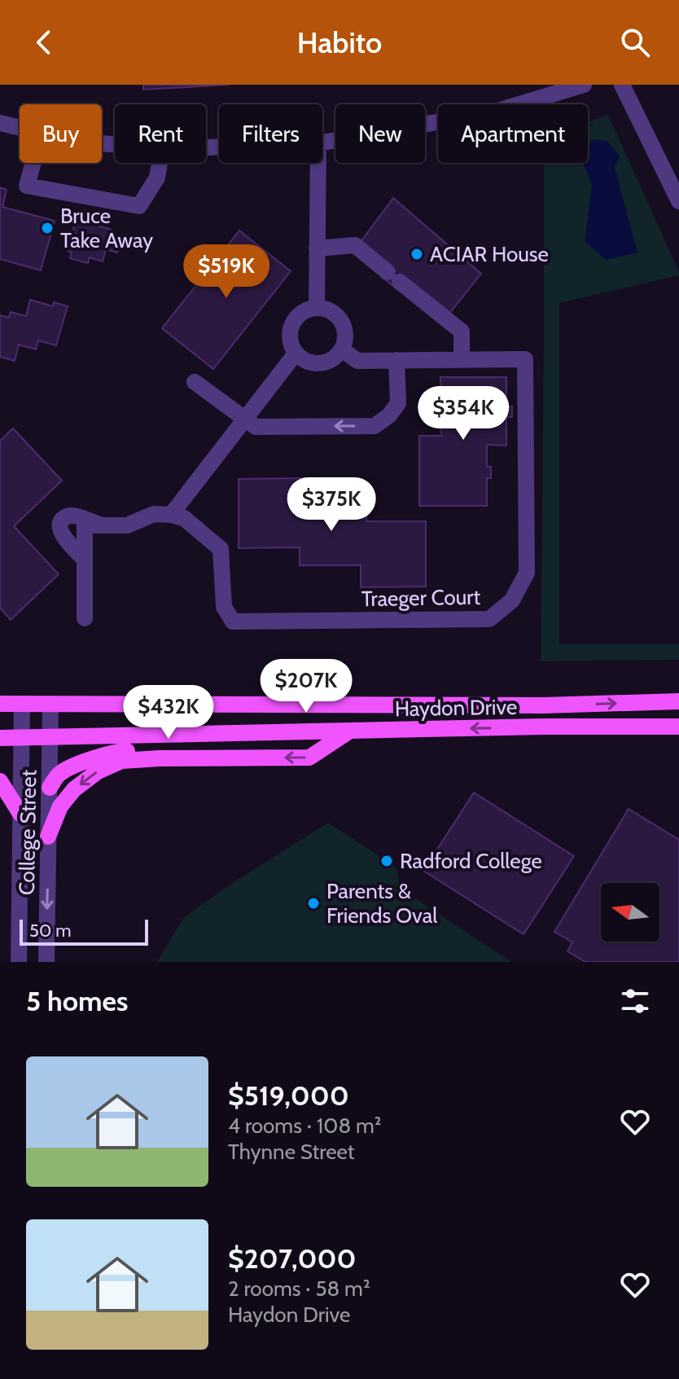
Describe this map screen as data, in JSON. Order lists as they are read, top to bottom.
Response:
{
  "streets": {
    "main road": ["Haydon Drive"],
    "street": ["Traeger Court", "College Street"]
  },
  "crossings": [
    ["Haydon Drive", "College Street"]
  ],
  "places": [
    "Bruce Take Away",
    "ACIAR House",
    "Radford College",
    "Parents & Friends Oval"
  ],
  "scale_bar": "50 m",
  "north": "left",
  "page": {
    "header": "Habito",
    "chip": [
      "Buy",
      "Rent",
      "Filters",
      "New",
      "Apartment"
    ],
    "price": [
      "$519K",
      "$354K",
      "$375K",
      "$207K",
      "$432K"
    ],
    "scale": "50 m",
    "heading": "5 homes",
    "list": [
      {
        "name": "$519,000",
        "note": "4 rooms · 108 m² · Thynne Street"
      },
      {
        "name": "$207,000",
        "note": "2 rooms · 58 m² · Haydon Drive"
      }
    ]
  }
}
